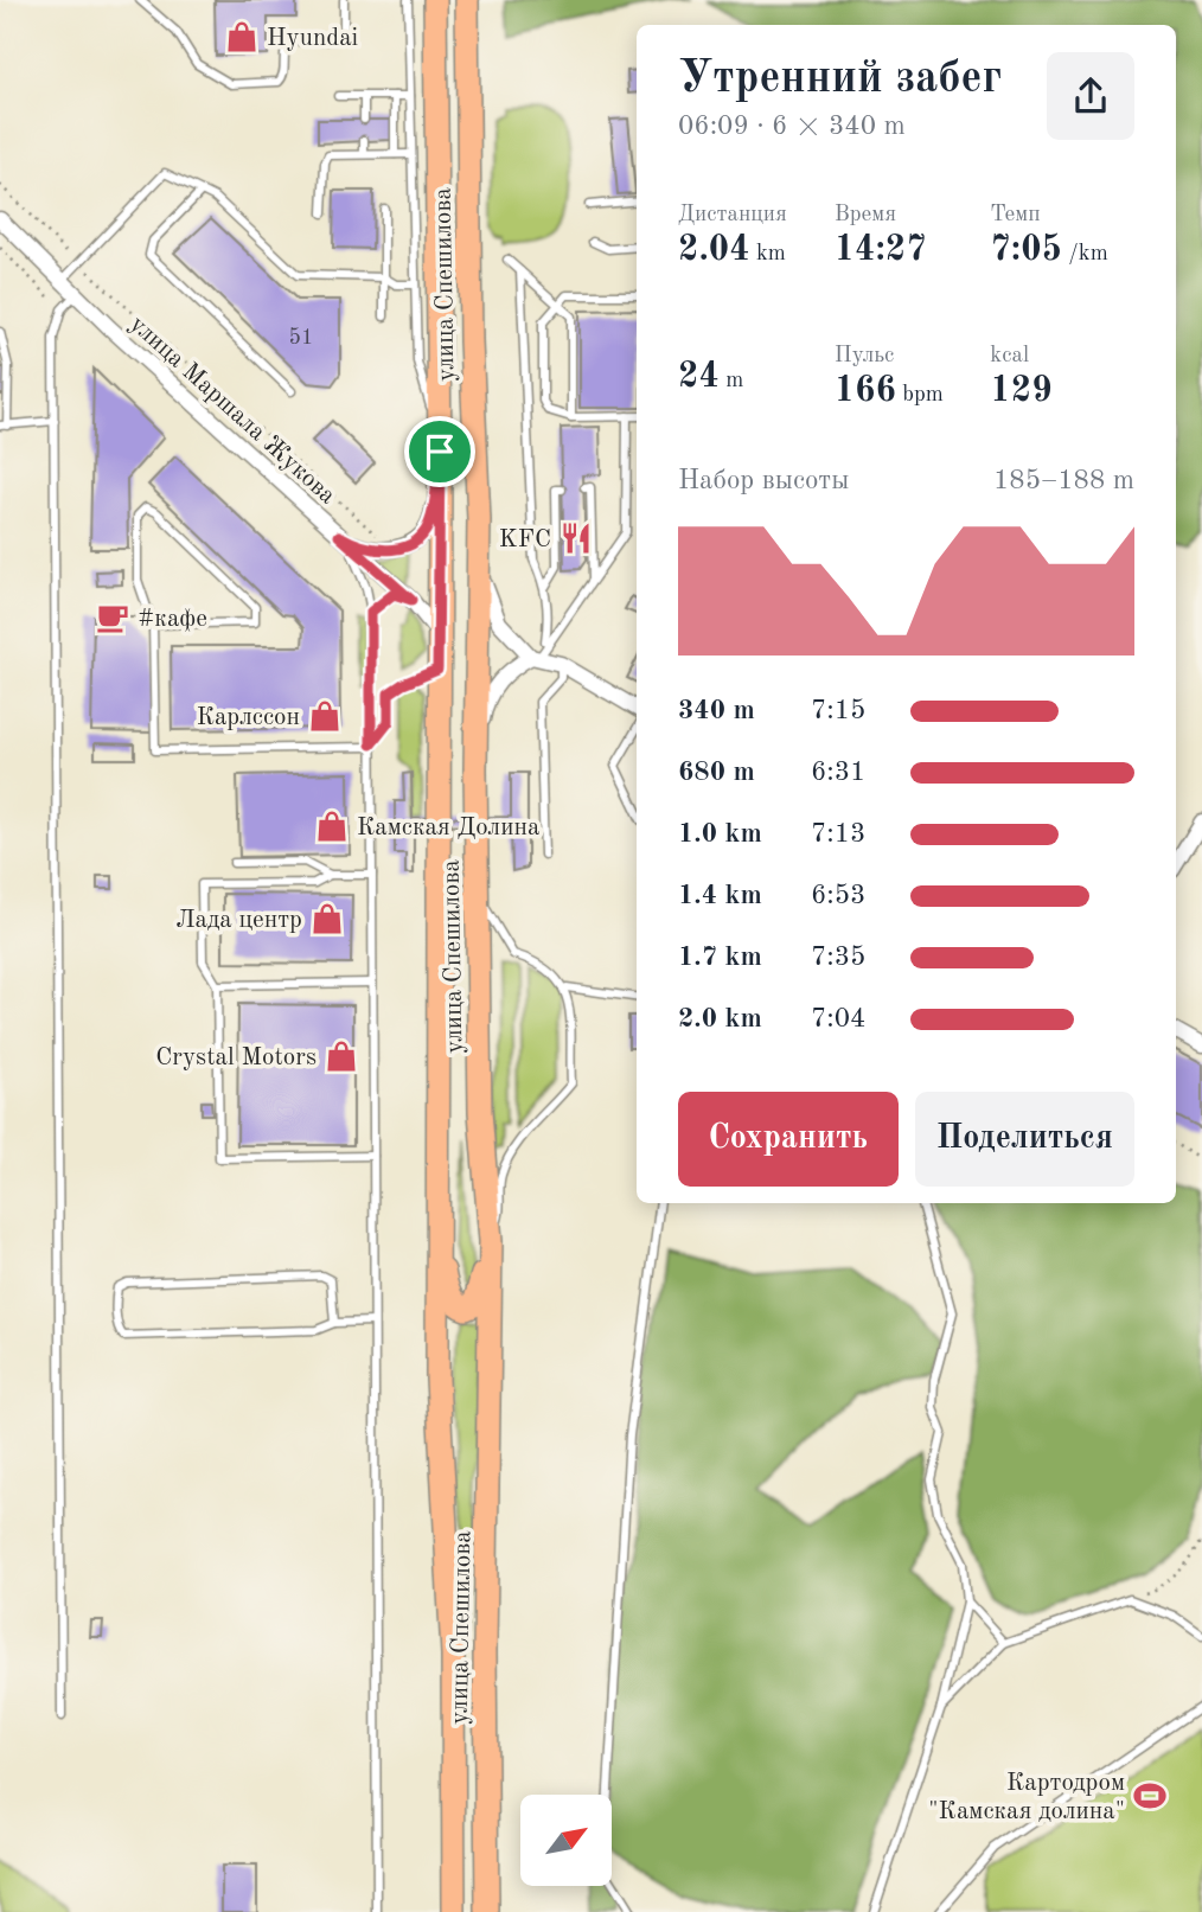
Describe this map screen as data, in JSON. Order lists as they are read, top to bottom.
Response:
{
  "streets": {
    "main road": ["улица Спешилова"],
    "street": ["улица Маршала Жукова"]
  },
  "crossings": [
    ["улица Спешилова", "улица Маршала Жукова"]
  ],
  "places": {
    "shop": [
      "Hyundai",
      "Карлссон",
      "Камская Долина",
      "Лада центр",
      "Crystal Motors"
    ],
    "restaurant": ["KFC"],
    "cafe": ["#кафе"],
    "sports": ["Картодром \"Камская долина\""]
  },
  "house_numbers": ["51"],
  "north": "top right",
  "page": {
    "heading": ["Утренний забег", "06:09 · 6 × 340 m"],
    "stats": [
      ["Дистанция", "2.04 km"],
      ["Время", "14:27"],
      ["Темп", "7:05 /km"],
      ["24 m"],
      ["Пульс", "166 bpm"],
      ["kcal", "129"]
    ],
    "chart": ["Набор высоты", "185–188 m"],
    "list": [
      {
        "name": "340 m",
        "note": "7:15"
      },
      {
        "name": "680 m",
        "note": "6:31"
      },
      {
        "name": "1.0 km",
        "note": "7:13"
      },
      {
        "name": "1.4 km",
        "note": "6:53"
      },
      {
        "name": "1.7 km",
        "note": "7:35"
      },
      {
        "name": "2.0 km",
        "note": "7:04"
      }
    ],
    "buttons": ["Сохранить", "Поделиться"]
  }
}
